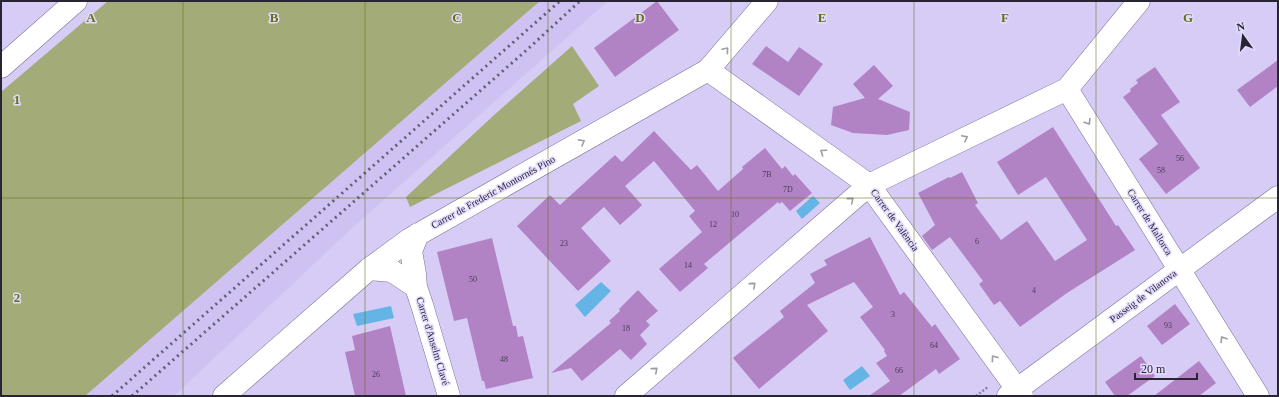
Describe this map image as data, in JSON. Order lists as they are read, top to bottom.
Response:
{
  "streets": {
    "street": [
      "Carrer de Frederic Montornés Pino",
      "Carrer de València",
      "Carrer de Mallorca",
      "Passeig de Vilanova",
      "Carrer d'Anselm Clavé"
    ]
  },
  "crossings": [
    ["Carrer de Frederic Montornés Pino", "Carrer de València"],
    ["Carrer de Frederic Montornés Pino", "Carrer d'Anselm Clavé"],
    ["Carrer de València", "Passeig de Vilanova"],
    ["Carrer de Mallorca", "Passeig de Vilanova"]
  ],
  "one_way": ["Carrer de Frederic Montornés Pino", "Carrer de València"],
  "house_numbers": [
    "56",
    "58",
    "7B",
    "7D",
    "10",
    "12",
    "6",
    "23",
    "14",
    "50",
    "4",
    "3",
    "93",
    "18",
    "64",
    "48",
    "66",
    "26"
  ],
  "scale_bar": "20 m",
  "north": "top",
  "grid": {
    "columns": [
      "A",
      "B",
      "C",
      "D",
      "E",
      "F",
      "G"
    ],
    "rows": ["1", "2"]
  }
}
